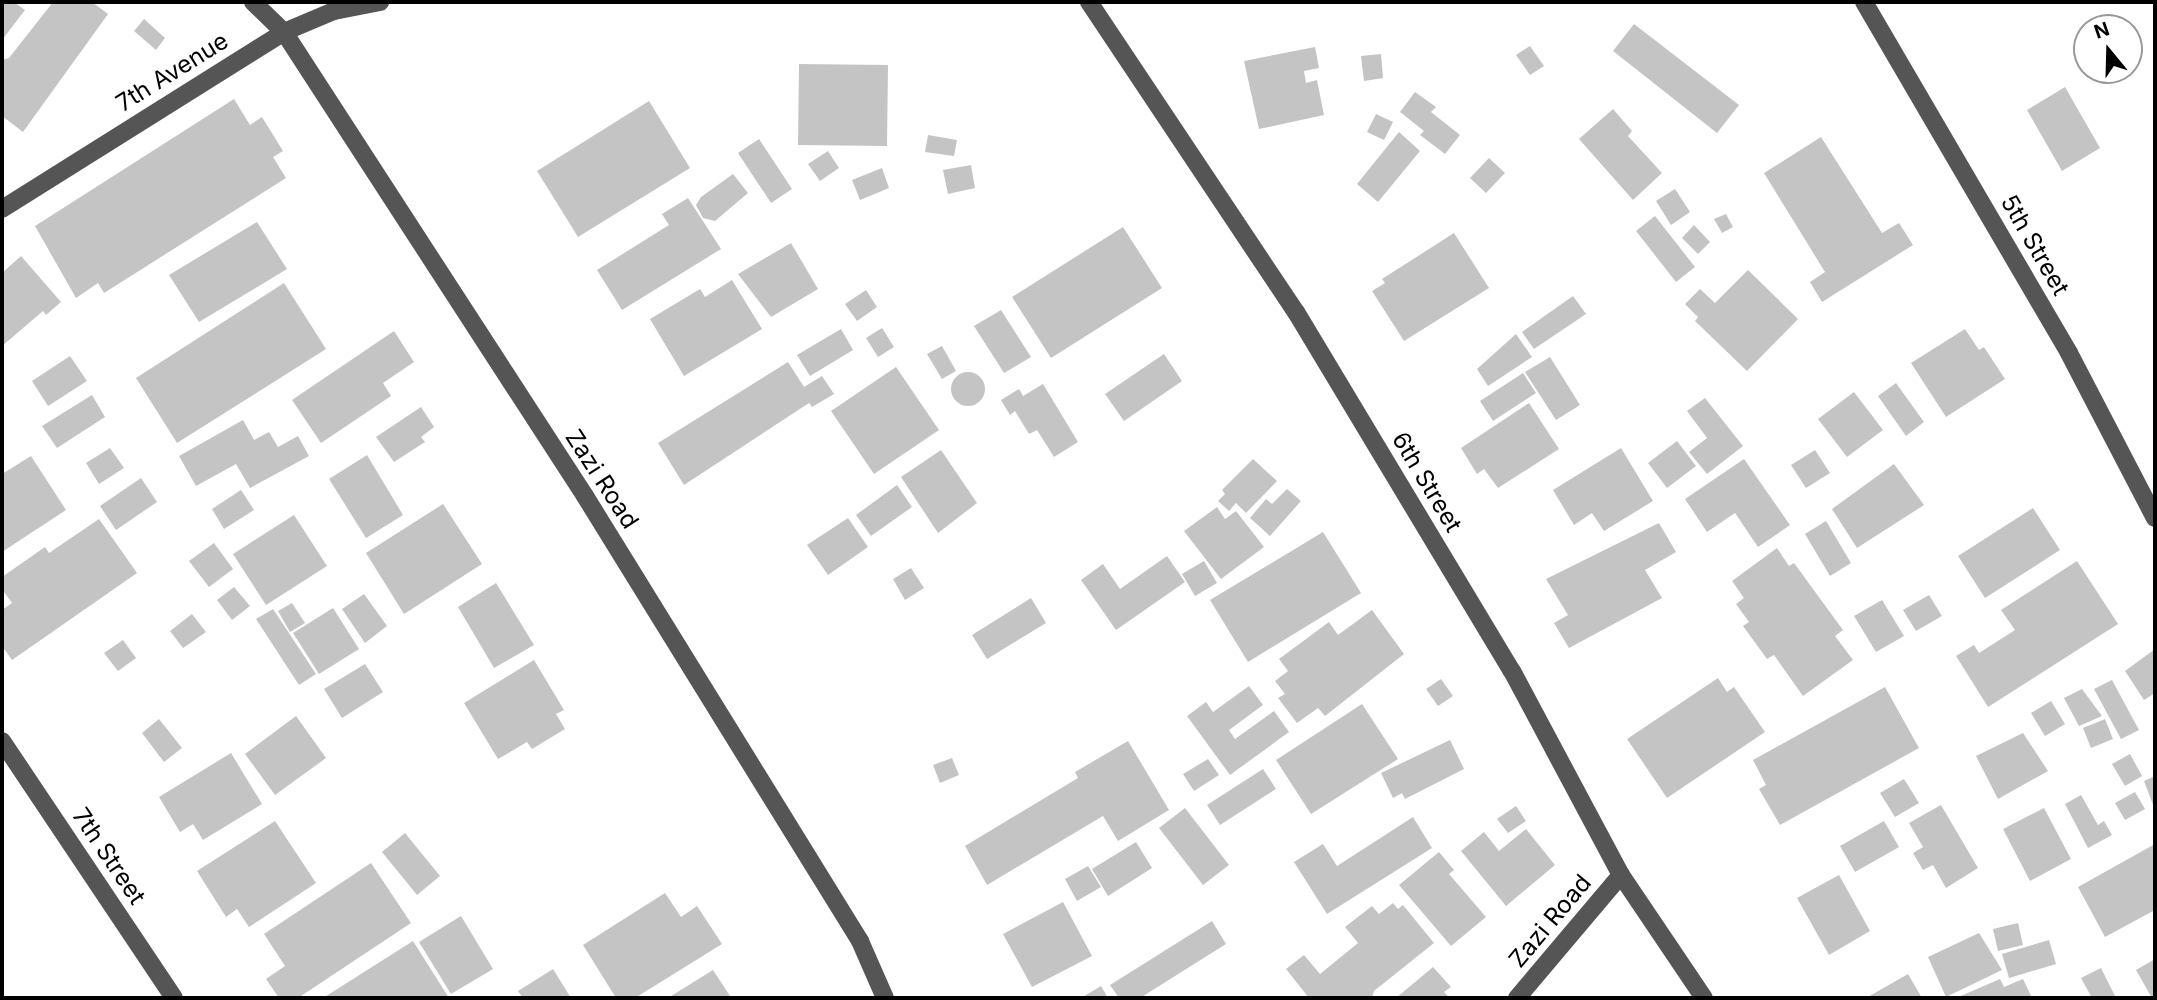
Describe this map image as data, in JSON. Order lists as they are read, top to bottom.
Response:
{
  "streets": {
    "street": [
      "7th Avenue",
      "5th Street",
      "Zazi Road",
      "6th Street",
      "7th Street"
    ]
  },
  "crossings": [
    ["7th Avenue", "Zazi Road"],
    ["Zazi Road", "6th Street"]
  ],
  "north": "top"
}
